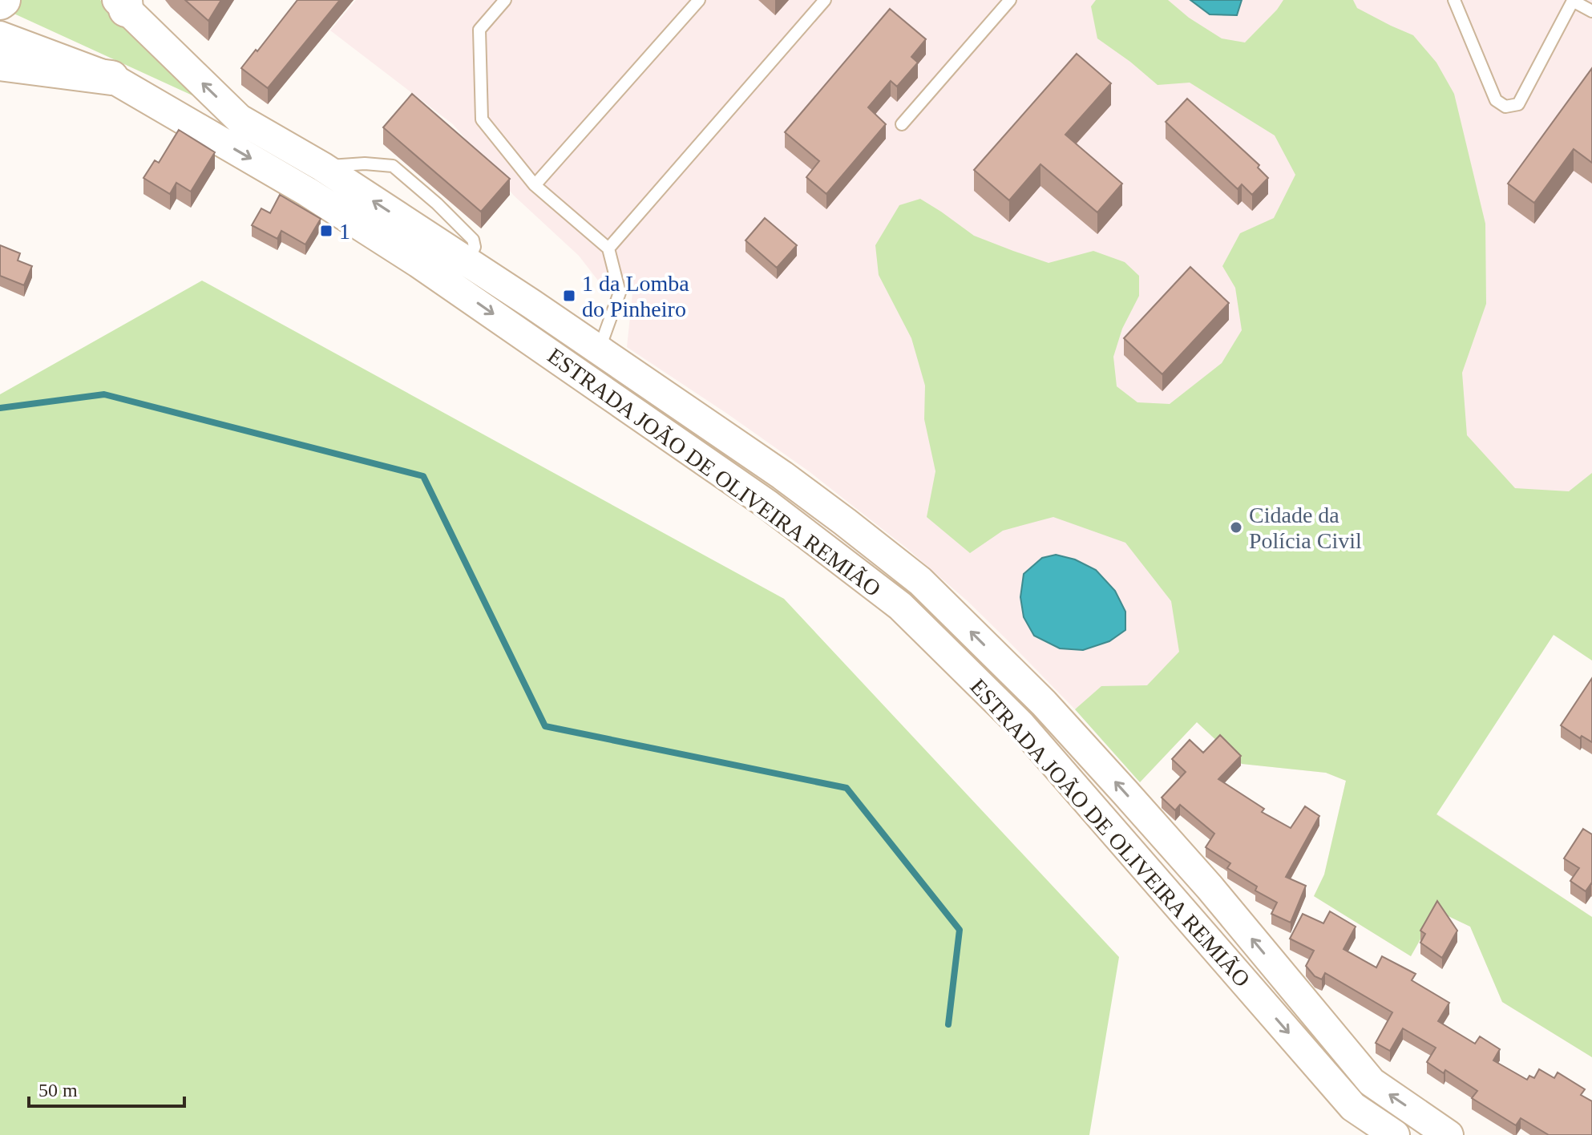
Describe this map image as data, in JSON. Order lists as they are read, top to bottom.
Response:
{
  "streets": {
    "main road": ["ESTRADA JOÃO DE OLIVEIRA REMIÃO"]
  },
  "places": {
    "transit": ["1", "1 da Lomba do Pinheiro"],
    "other": ["Cidade da Polícia Civil"]
  },
  "scale_bar": "50 m"
}
